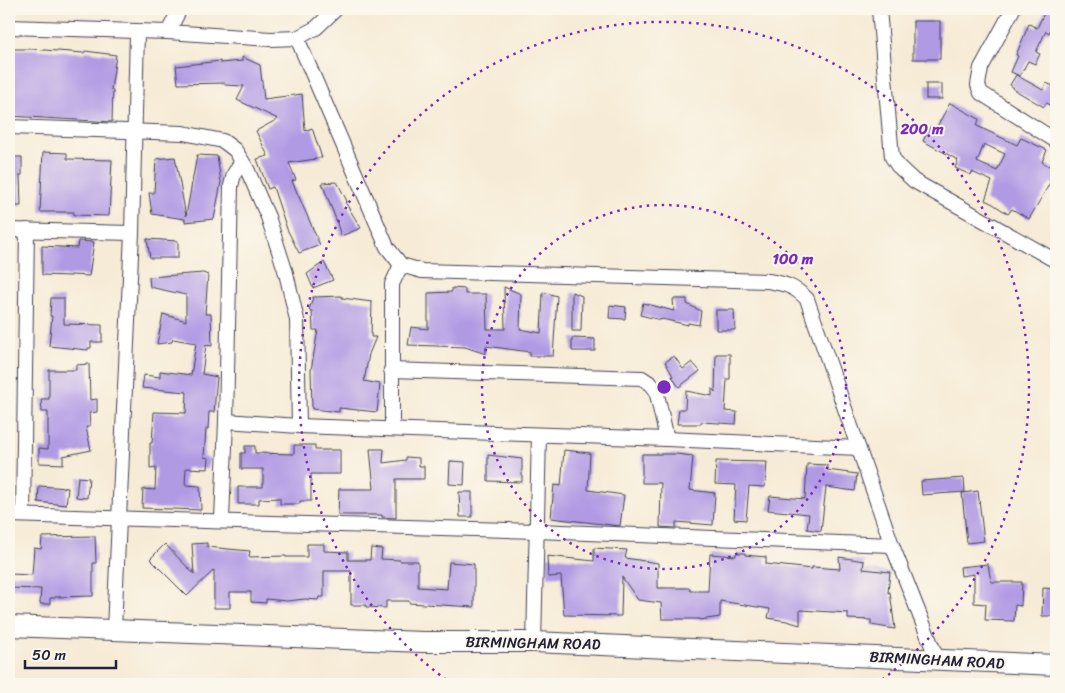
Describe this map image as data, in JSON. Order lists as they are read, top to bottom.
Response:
{
  "streets": {
    "street": ["BIRMINGHAM ROAD"]
  },
  "scale_bar": "50 m",
  "rings": ["200 m", "100 m"]
}
